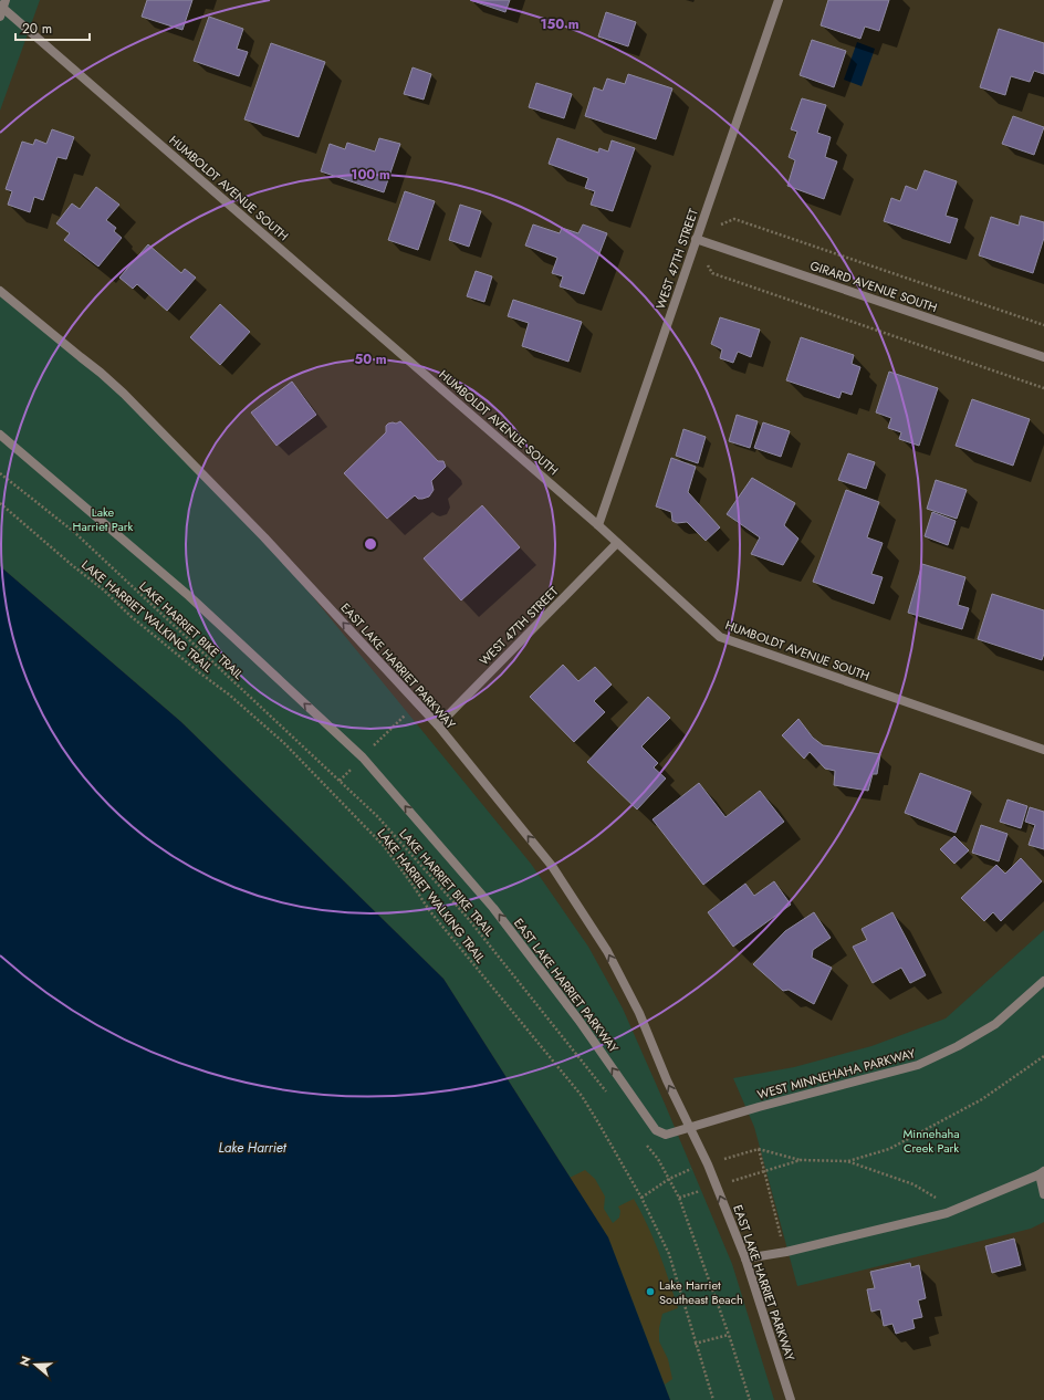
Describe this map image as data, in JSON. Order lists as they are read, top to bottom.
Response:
{
  "streets": {
    "street": [
      "HUMBOLDT AVENUE SOUTH",
      "WEST 47TH STREET",
      "GIRARD AVENUE SOUTH",
      "EAST LAKE HARRIET PARKWAY",
      "WEST MINNEHAHA PARKWAY"
    ],
    "path": ["LAKE HARRIET WALKING TRAIL", "LAKE HARRIET BIKE TRAIL"]
  },
  "crossings": [
    ["HUMBOLDT AVENUE SOUTH", "WEST 47TH STREET"],
    ["WEST 47TH STREET", "GIRARD AVENUE SOUTH"],
    ["WEST 47TH STREET", "EAST LAKE HARRIET PARKWAY"],
    ["EAST LAKE HARRIET PARKWAY", "WEST MINNEHAHA PARKWAY"]
  ],
  "one_way": ["EAST LAKE HARRIET PARKWAY"],
  "water": ["Lake Harriet"],
  "parks": ["Lake Harriet Park", "Minnehaha Creek Park"],
  "places": ["Lake Harriet Southeast Beach"],
  "scale_bar": "20 m",
  "north": "left",
  "rings": ["150 m", "100 m", "50 m"]
}
